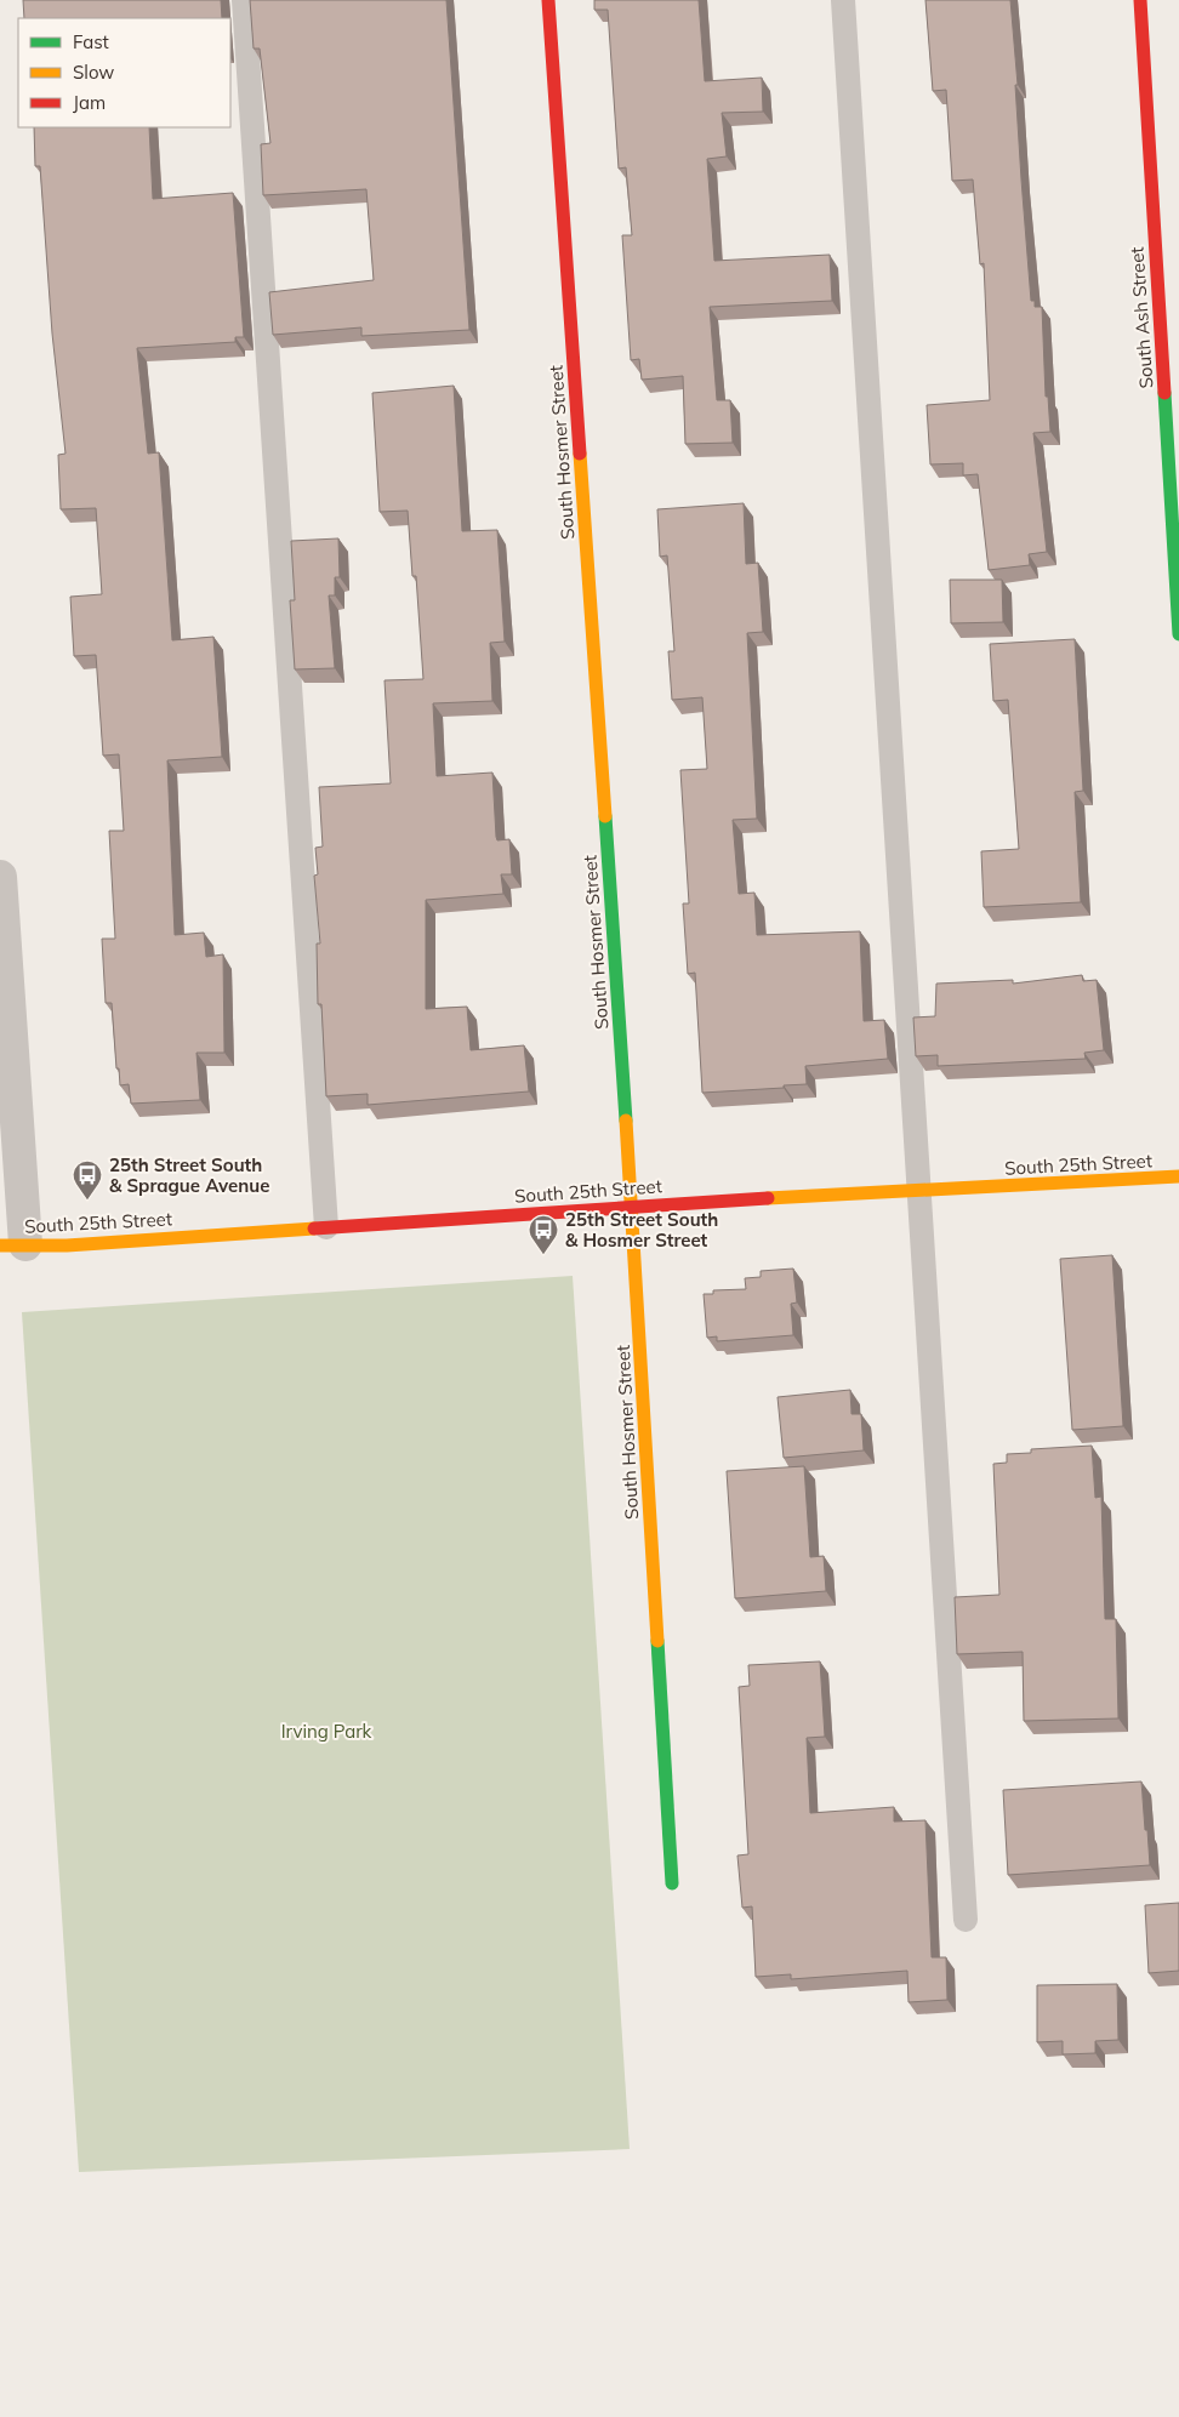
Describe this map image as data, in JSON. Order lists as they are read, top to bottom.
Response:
{
  "streets": {
    "street": ["South Ash Street", "South Hosmer Street", "South 25th Street"]
  },
  "crossings": [
    ["South Hosmer Street", "South 25th Street"]
  ],
  "parks": ["Irving Park"],
  "places": {
    "bus stop": ["25th Street South & Sprague Avenue", "25th Street South & Hosmer Street"]
  },
  "legend": ["Fast", "Slow", "Jam"]
}
